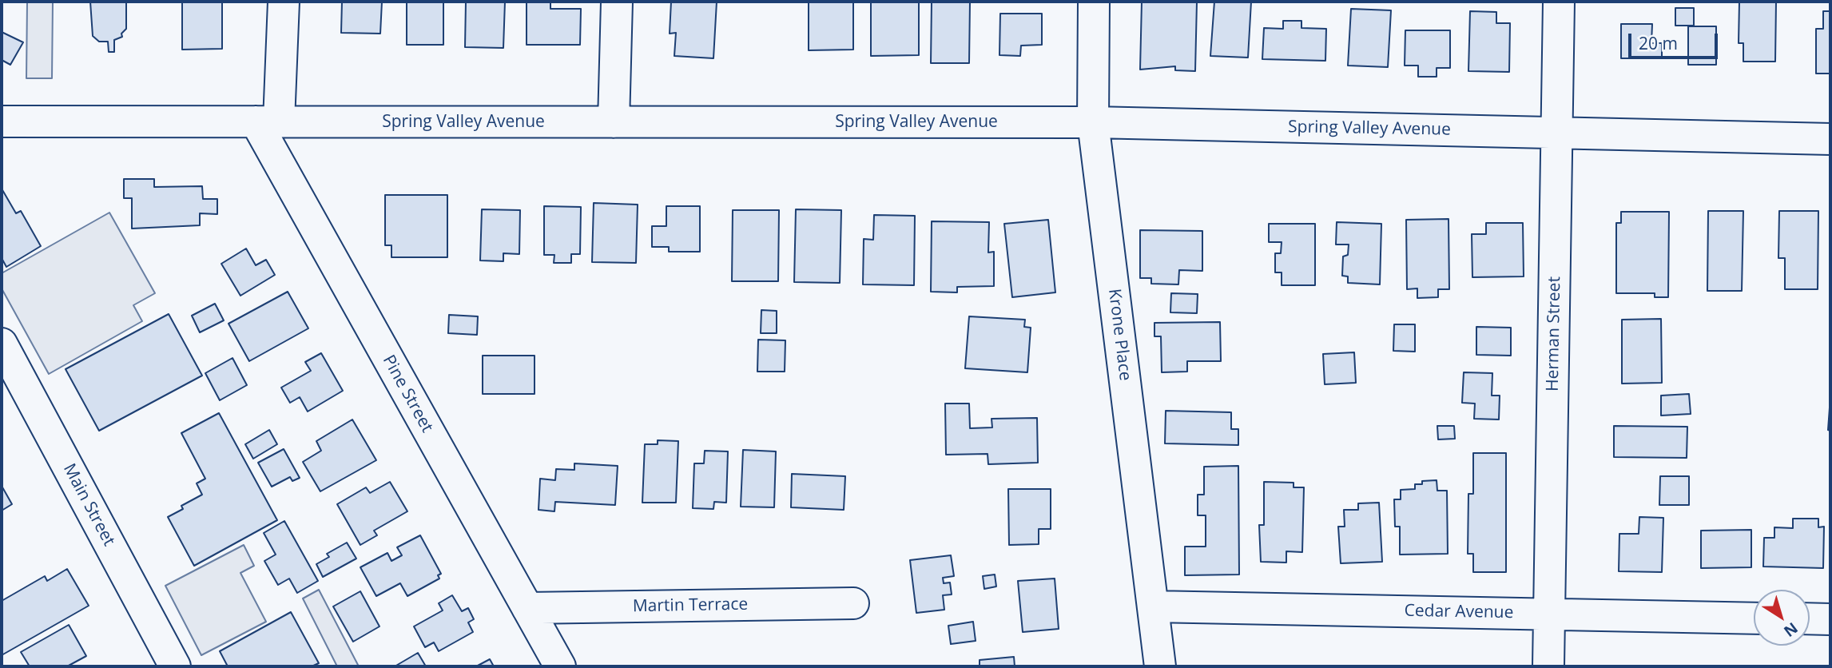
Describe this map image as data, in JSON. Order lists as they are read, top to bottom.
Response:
{
  "streets": {
    "street": [
      "Spring Valley Avenue",
      "Herman Street",
      "Krone Place",
      "Pine Street",
      "Main Street",
      "Martin Terrace",
      "Cedar Avenue"
    ]
  },
  "crossings": [
    ["Spring Valley Avenue", "Herman Street"],
    ["Spring Valley Avenue", "Krone Place"],
    ["Spring Valley Avenue", "Pine Street"],
    ["Herman Street", "Cedar Avenue"],
    ["Krone Place", "Cedar Avenue"],
    ["Pine Street", "Martin Terrace"]
  ],
  "scale_bar": "20 m",
  "north": "bottom right"
}
